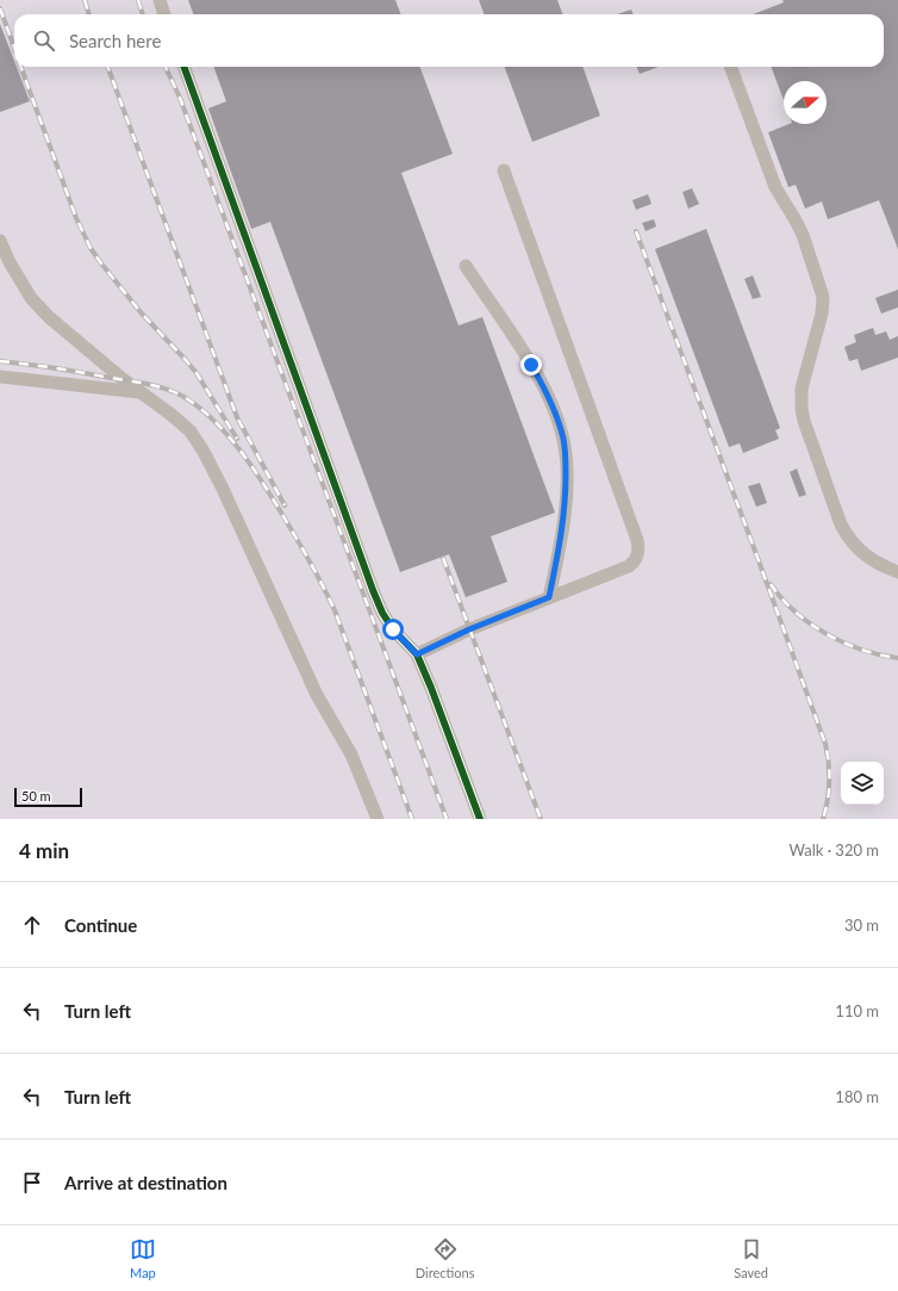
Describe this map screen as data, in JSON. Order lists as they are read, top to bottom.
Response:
{
  "scale_bar": "50 m",
  "north": "right",
  "page": {
    "search": "Search here",
    "scale": "50 m",
    "heading": ["4 min", "Walk · 320 m"],
    "list": [
      ["Continue", "30 m"],
      ["Turn left", "110 m"],
      ["Turn left", "180 m"],
      "Arrive at destination"
    ],
    "nav": ["Map", "Directions", "Saved"]
  }
}
